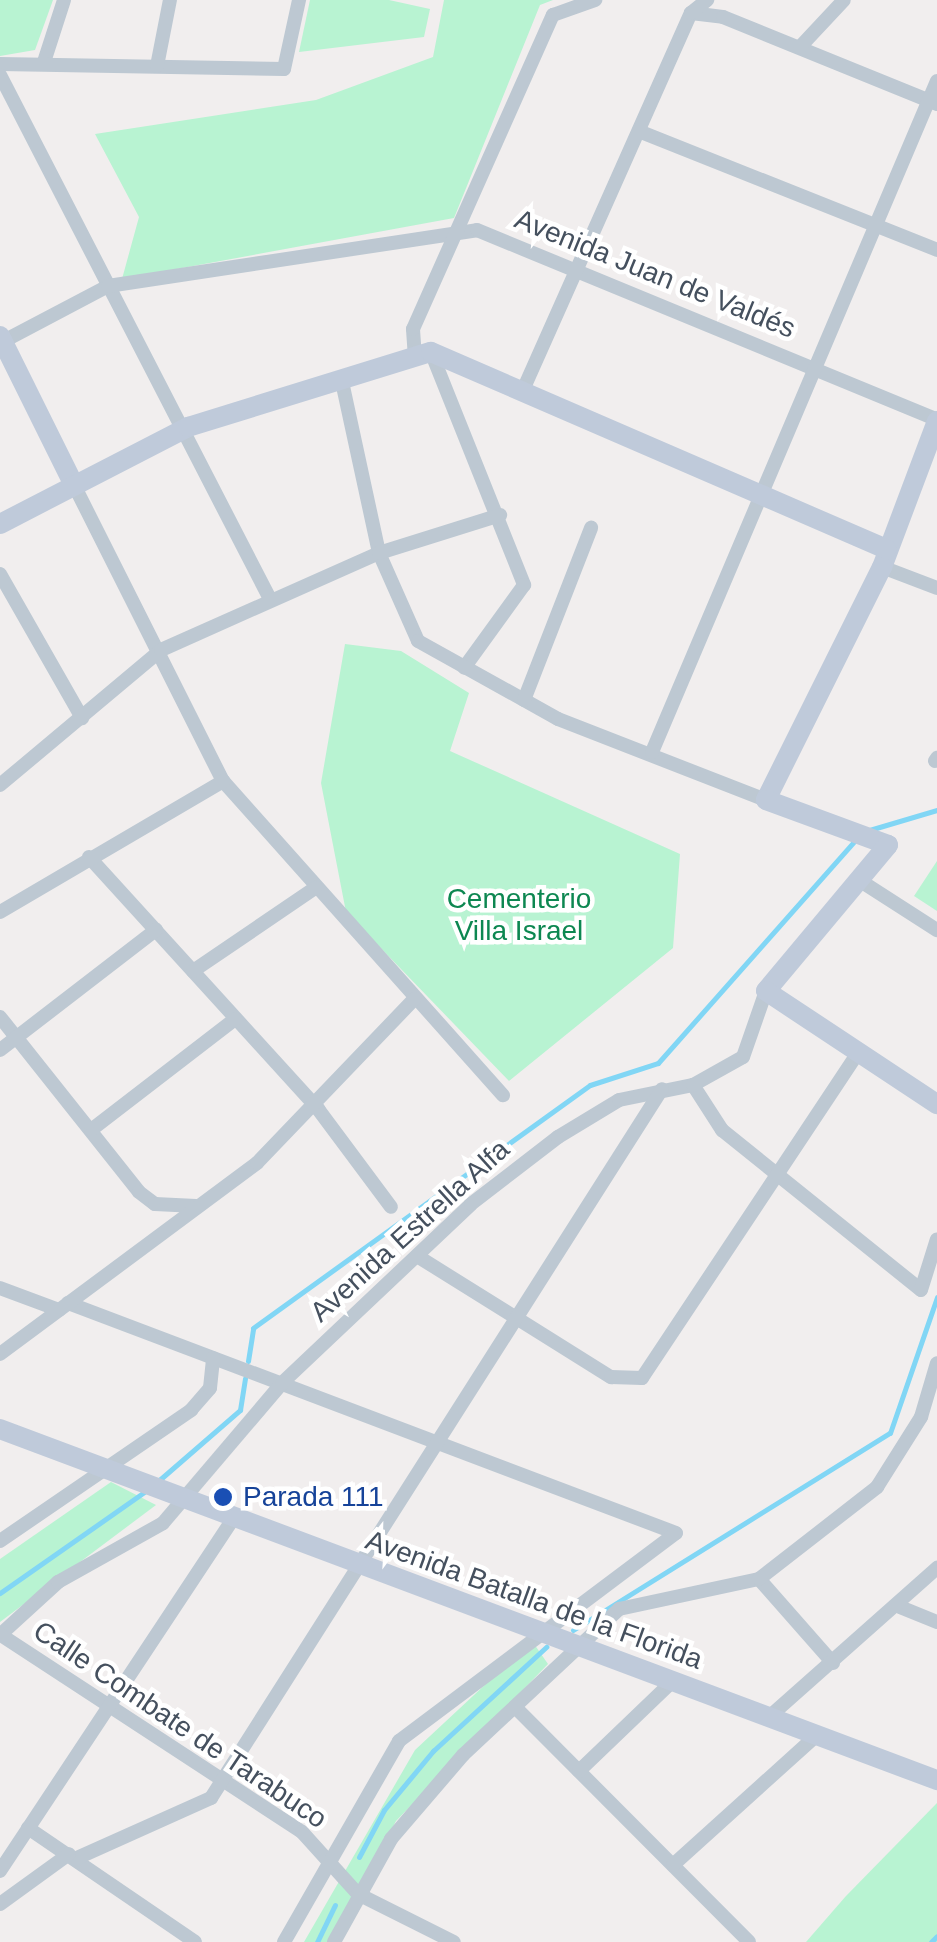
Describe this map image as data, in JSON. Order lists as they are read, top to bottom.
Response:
{
  "streets": {
    "street": [
      "Avenida Juan de Valdés",
      "Avenida Estrella Alfa",
      "Avenida Batalla de la Florida",
      "Calle Combate de Tarabuco"
    ]
  },
  "crossings": [
    ["Avenida Estrella Alfa", "Avenida Batalla de la Florida"],
    ["Avenida Estrella Alfa", "Calle Combate de Tarabuco"]
  ],
  "parks": ["Cementerio Villa Israel"],
  "places": ["Parada 111"]
}
